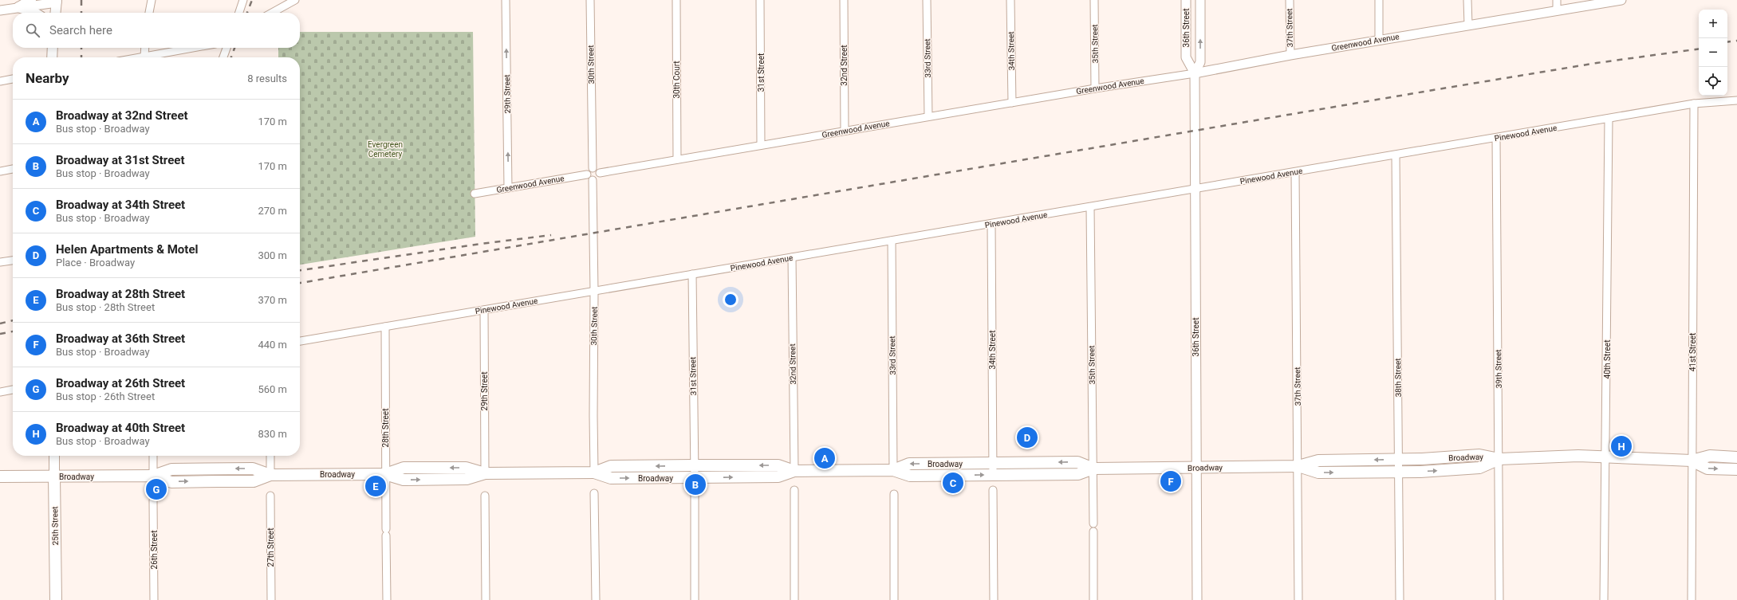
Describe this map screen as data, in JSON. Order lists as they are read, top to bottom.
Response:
{
  "streets": {
    "main road": ["Broadway", "25th Street"],
    "street": [
      "36th Street",
      "37th Street",
      "Greenwood Avenue",
      "35th Street",
      "34th Street",
      "33rd Street",
      "30th Street",
      "32nd Street",
      "31st Street",
      "30th Court",
      "29th Street",
      "Pinewood Avenue",
      "41st Street",
      "40th Street",
      "39th Street",
      "38th Street",
      "28th Street",
      "27th Street",
      "26th Street"
    ]
  },
  "crossings": [
    ["36th Street", "Greenwood Avenue"],
    ["36th Street", "Pinewood Avenue"],
    ["36th Street", "Broadway"],
    ["37th Street", "Greenwood Avenue"],
    ["37th Street", "Pinewood Avenue"],
    ["37th Street", "Broadway"],
    ["Greenwood Avenue", "35th Street"],
    ["Greenwood Avenue", "34th Street"],
    ["Greenwood Avenue", "33rd Street"],
    ["Greenwood Avenue", "30th Street"],
    ["Greenwood Avenue", "32nd Street"],
    ["Greenwood Avenue", "31st Street"],
    ["Greenwood Avenue", "30th Court"],
    ["Greenwood Avenue", "29th Street"],
    ["35th Street", "Pinewood Avenue"],
    ["35th Street", "Broadway"],
    ["34th Street", "Pinewood Avenue"],
    ["34th Street", "Broadway"],
    ["33rd Street", "Pinewood Avenue"],
    ["33rd Street", "Broadway"],
    ["30th Street", "Pinewood Avenue"],
    ["30th Street", "Broadway"],
    ["32nd Street", "Pinewood Avenue"],
    ["32nd Street", "Broadway"],
    ["31st Street", "Pinewood Avenue"],
    ["31st Street", "Broadway"],
    ["29th Street", "Pinewood Avenue"],
    ["29th Street", "Broadway"],
    ["Pinewood Avenue", "41st Street"],
    ["Pinewood Avenue", "40th Street"],
    ["Pinewood Avenue", "39th Street"],
    ["Pinewood Avenue", "38th Street"],
    ["Pinewood Avenue", "28th Street"],
    ["41st Street", "Broadway"],
    ["40th Street", "Broadway"],
    ["39th Street", "Broadway"],
    ["38th Street", "Broadway"],
    ["28th Street", "Broadway"],
    ["Broadway", "25th Street"]
  ],
  "one_way": ["29th Street"],
  "parks": ["Evergreen Cemetery"],
  "page": {
    "map_buttons": ["+", "−"],
    "search": "Search here",
    "heading": ["Nearby", "8 results"],
    "list": [
      {
        "mark": "A",
        "name": "Broadway at 32nd Street",
        "note": "Bus stop · Broadway",
        "value": "170 m"
      },
      {
        "mark": "B",
        "name": "Broadway at 31st Street",
        "note": "Bus stop · Broadway",
        "value": "170 m"
      },
      {
        "mark": "C",
        "name": "Broadway at 34th Street",
        "note": "Bus stop · Broadway",
        "value": "270 m"
      },
      {
        "mark": "D",
        "name": "Helen Apartments & Motel",
        "note": "Place · Broadway",
        "value": "300 m"
      },
      {
        "mark": "E",
        "name": "Broadway at 28th Street",
        "note": "Bus stop · 28th Street",
        "value": "370 m"
      },
      {
        "mark": "F",
        "name": "Broadway at 36th Street",
        "note": "Bus stop · Broadway",
        "value": "440 m"
      },
      {
        "mark": "G",
        "name": "Broadway at 26th Street",
        "note": "Bus stop · 26th Street",
        "value": "560 m"
      },
      {
        "mark": "H",
        "name": "Broadway at 40th Street",
        "note": "Bus stop · Broadway",
        "value": "830 m"
      }
    ],
    "pins": [
      "D",
      "H",
      "A",
      "F",
      "C",
      "B",
      "E",
      "G"
    ]
  }
}
